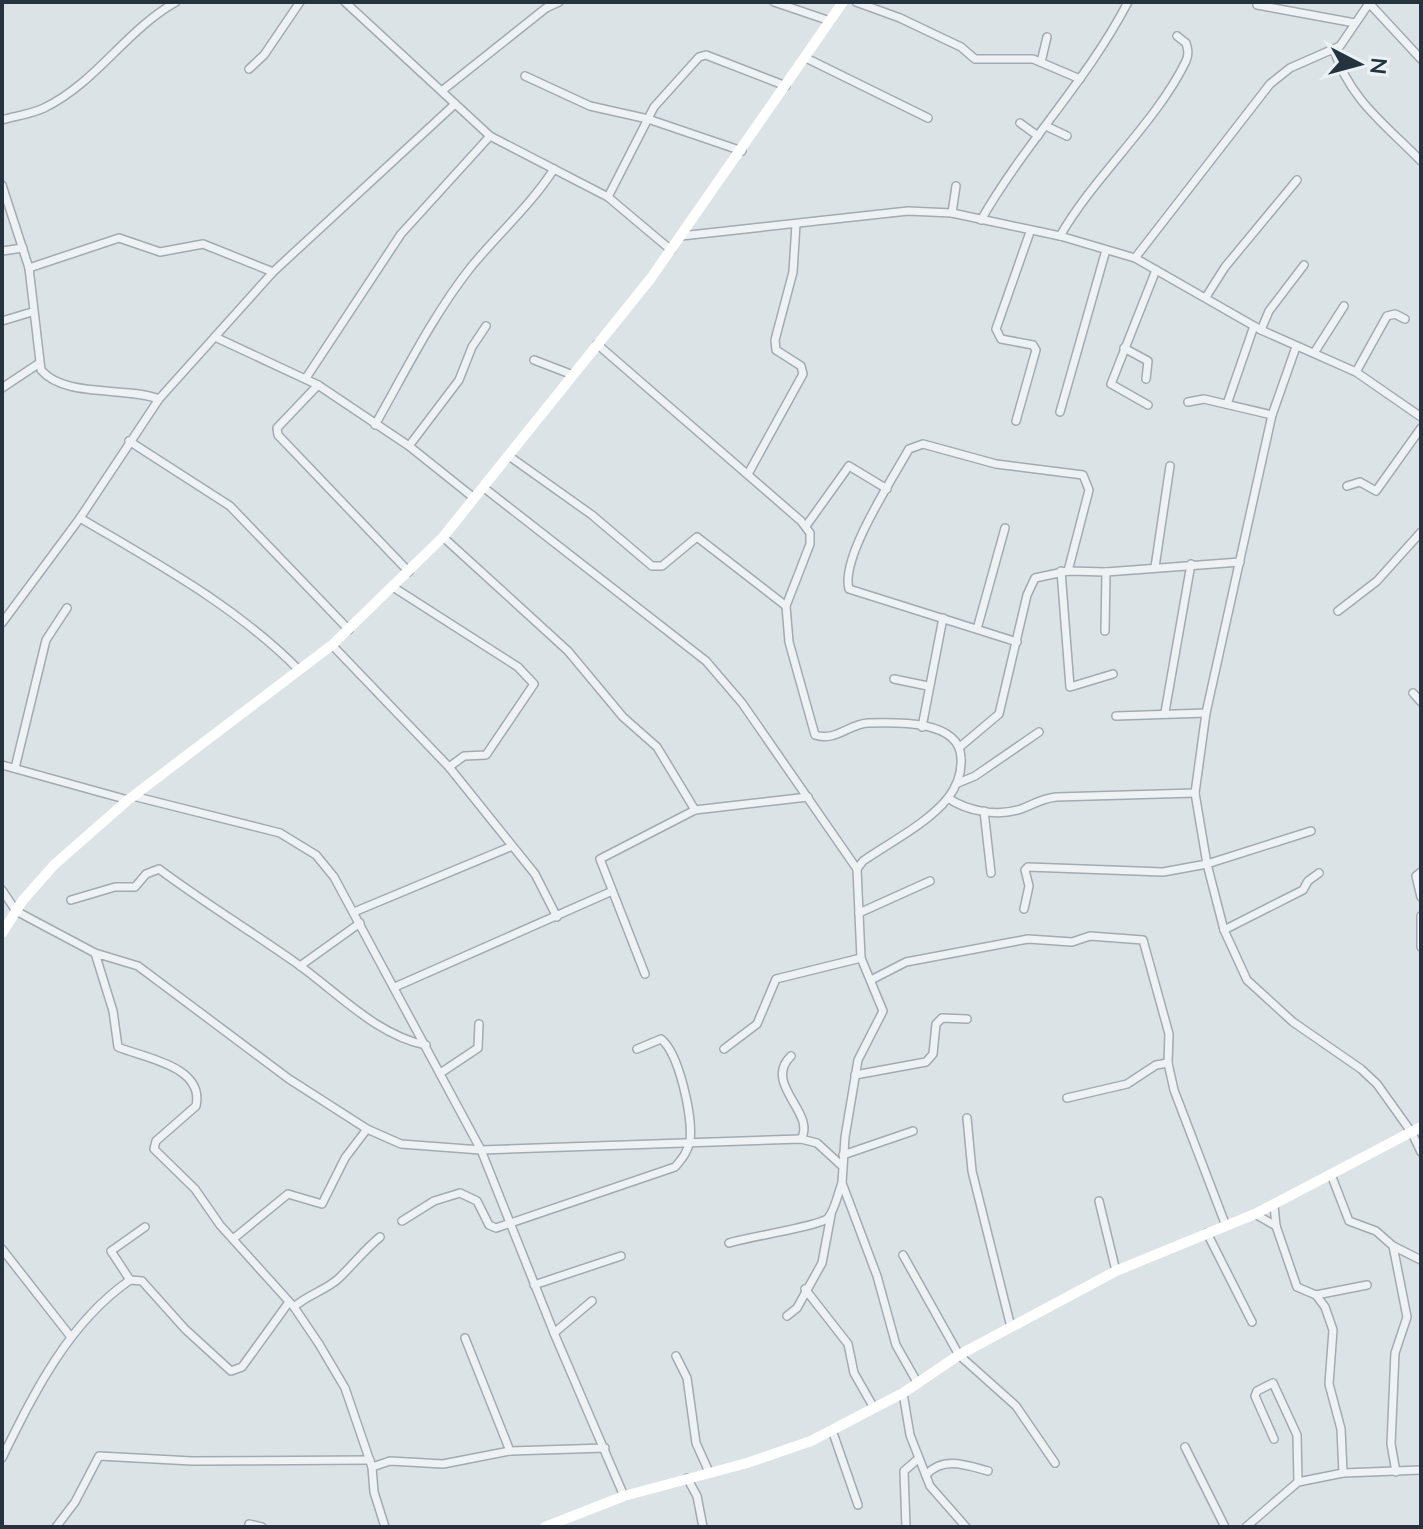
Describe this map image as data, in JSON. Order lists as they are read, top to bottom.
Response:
{
  "north": "right"
}
